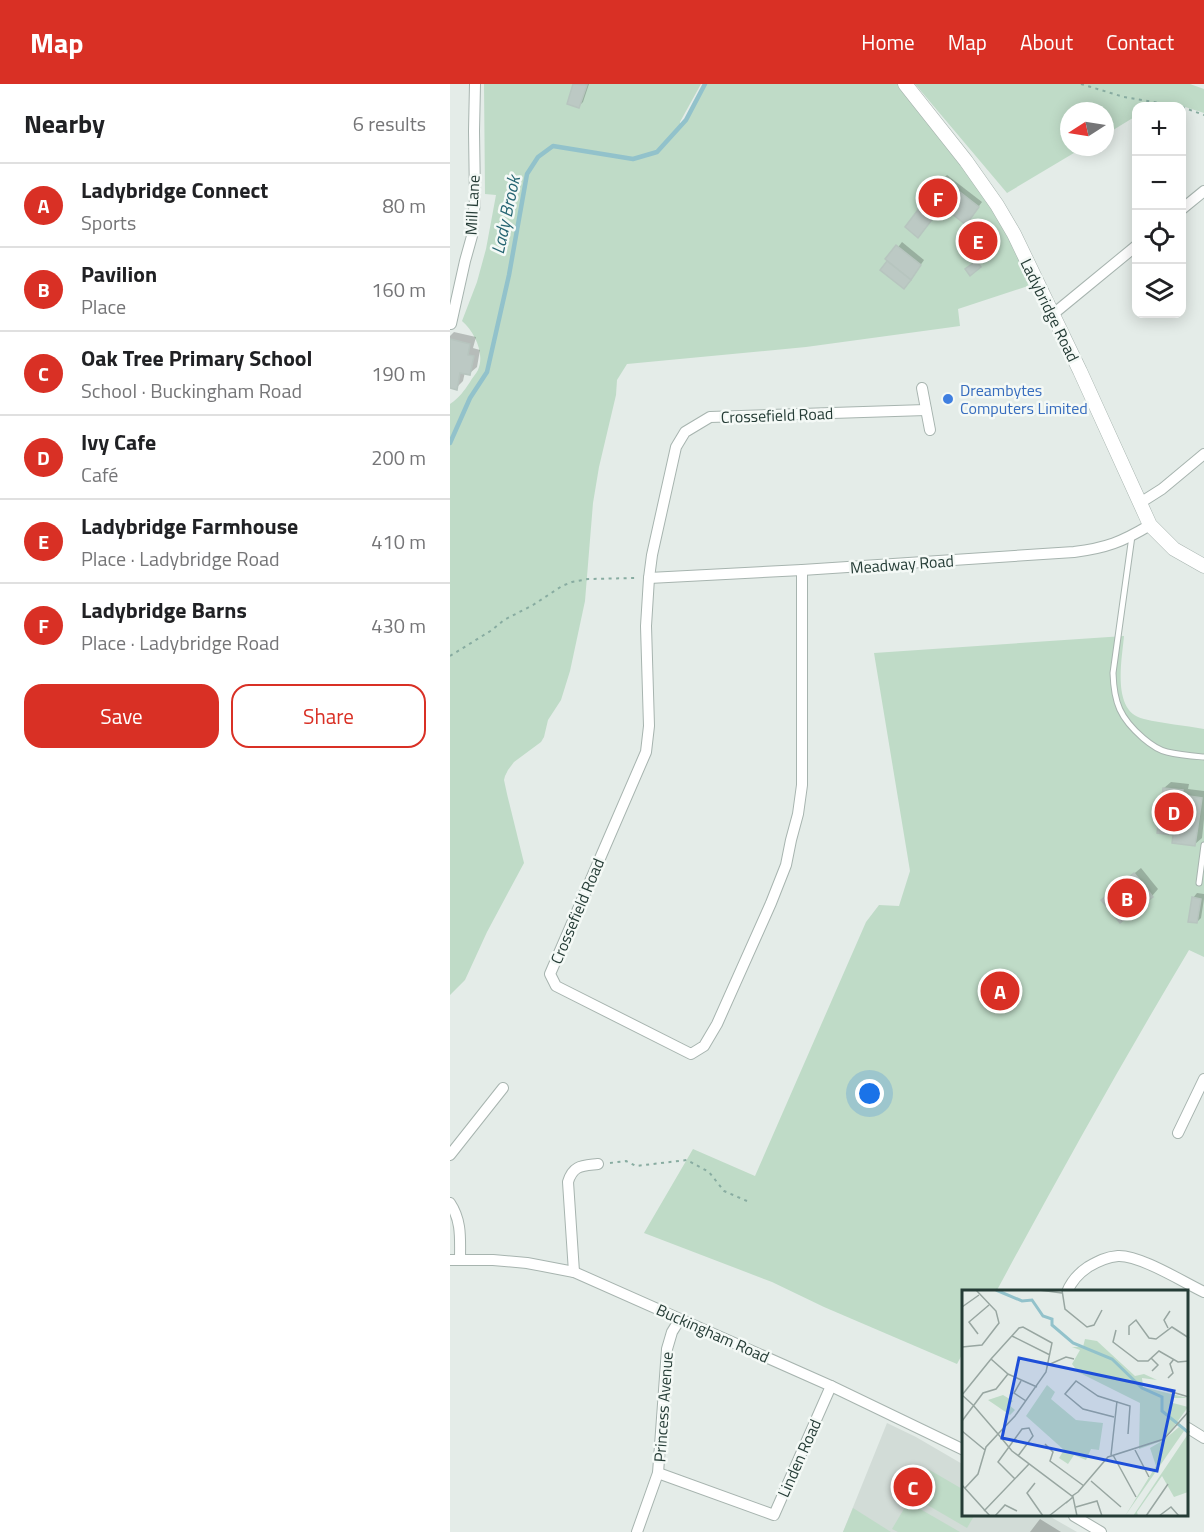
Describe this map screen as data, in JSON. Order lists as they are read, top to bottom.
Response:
{
  "streets": {
    "street": [
      "Mill Lane",
      "Ladybridge Road",
      "Crossefield Road",
      "Meadway Road",
      "Buckingham Road",
      "Princess Avenue",
      "Linden Road"
    ]
  },
  "crossings": [
    ["Ladybridge Road", "Meadway Road"],
    ["Crossefield Road", "Meadway Road"],
    ["Buckingham Road", "Princess Avenue"],
    ["Buckingham Road", "Linden Road"],
    ["Princess Avenue", "Linden Road"]
  ],
  "water": ["Lady Brook"],
  "places": ["Dreambytes Computers Limited"],
  "north": "left",
  "page": {
    "header": "Map",
    "nav": [
      "Home",
      "Map",
      "About",
      "Contact"
    ],
    "heading": ["Nearby", "6 results"],
    "map_buttons": ["+", "−"],
    "list": [
      {
        "mark": "A",
        "name": "Ladybridge Connect",
        "note": "Sports",
        "value": "80 m"
      },
      {
        "mark": "B",
        "name": "Pavilion",
        "note": "Place",
        "value": "160 m"
      },
      {
        "mark": "C",
        "name": "Oak Tree Primary School",
        "note": "School · Buckingham Road",
        "value": "190 m"
      },
      {
        "mark": "D",
        "name": "Ivy Cafe",
        "note": "Café",
        "value": "200 m"
      },
      {
        "mark": "E",
        "name": "Ladybridge Farmhouse",
        "note": "Place · Ladybridge Road",
        "value": "410 m"
      },
      {
        "mark": "F",
        "name": "Ladybridge Barns",
        "note": "Place · Ladybridge Road",
        "value": "430 m"
      }
    ],
    "pins": [
      "F",
      "E",
      "D",
      "B",
      "A",
      "C"
    ],
    "buttons": ["Save", "Share"]
  }
}
